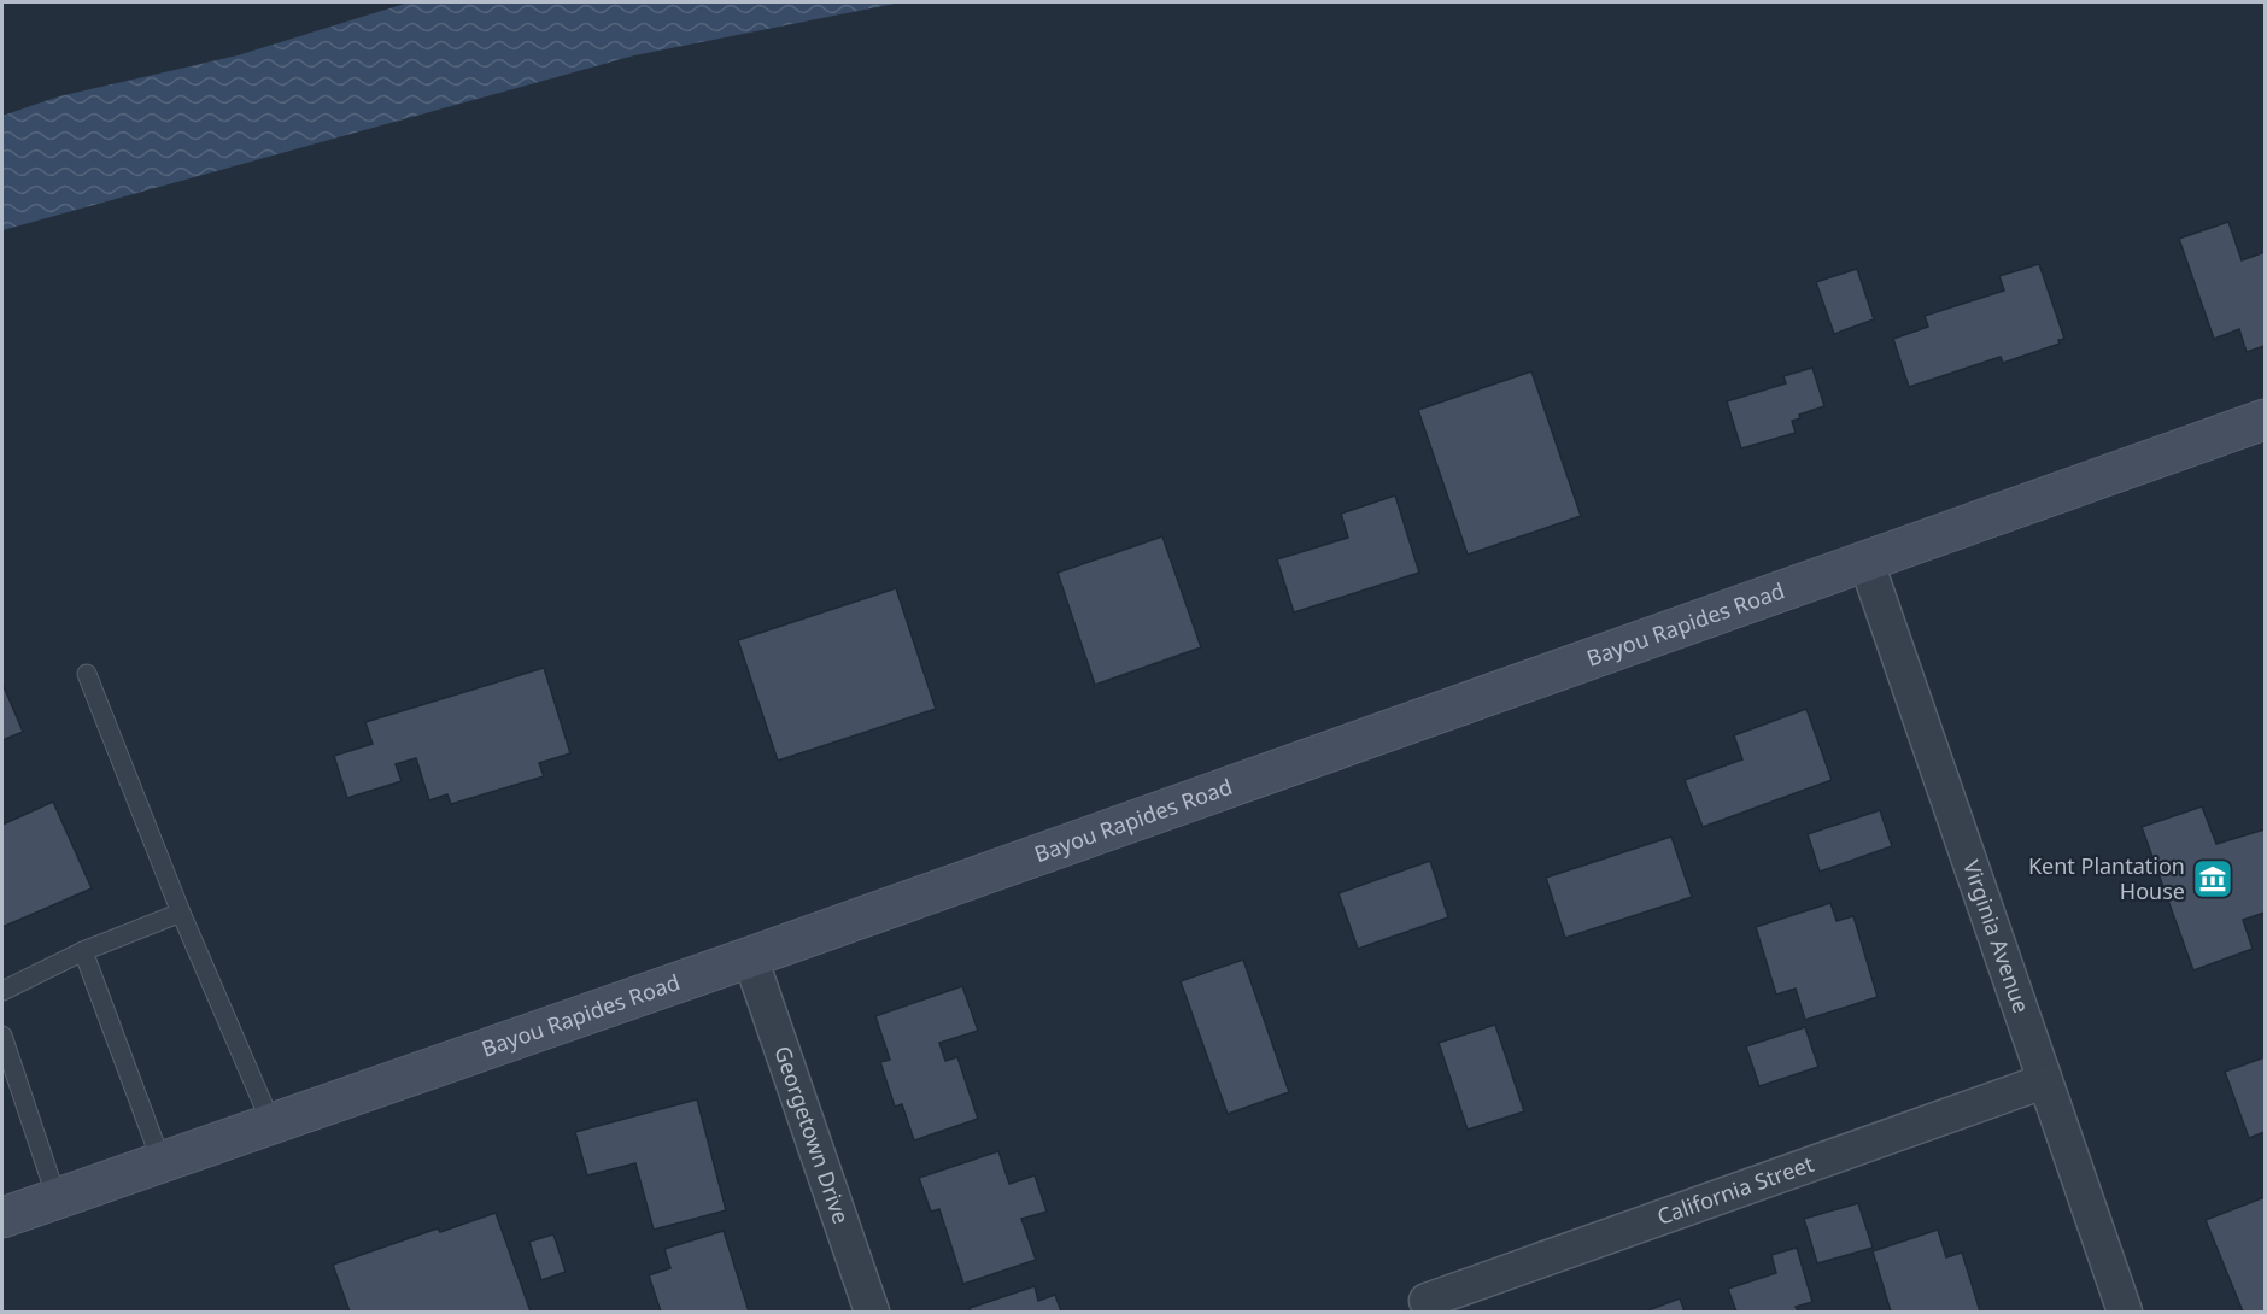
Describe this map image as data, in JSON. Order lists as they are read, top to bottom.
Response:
{
  "streets": {
    "main road": ["Bayou Rapides Road"],
    "street": ["Virginia Avenue", "Georgetown Drive", "California Street"]
  },
  "crossings": [
    ["Bayou Rapides Road", "Virginia Avenue"],
    ["Bayou Rapides Road", "Georgetown Drive"],
    ["Virginia Avenue", "California Street"]
  ],
  "places": {
    "museum": ["Kent Plantation House"]
  }
}
